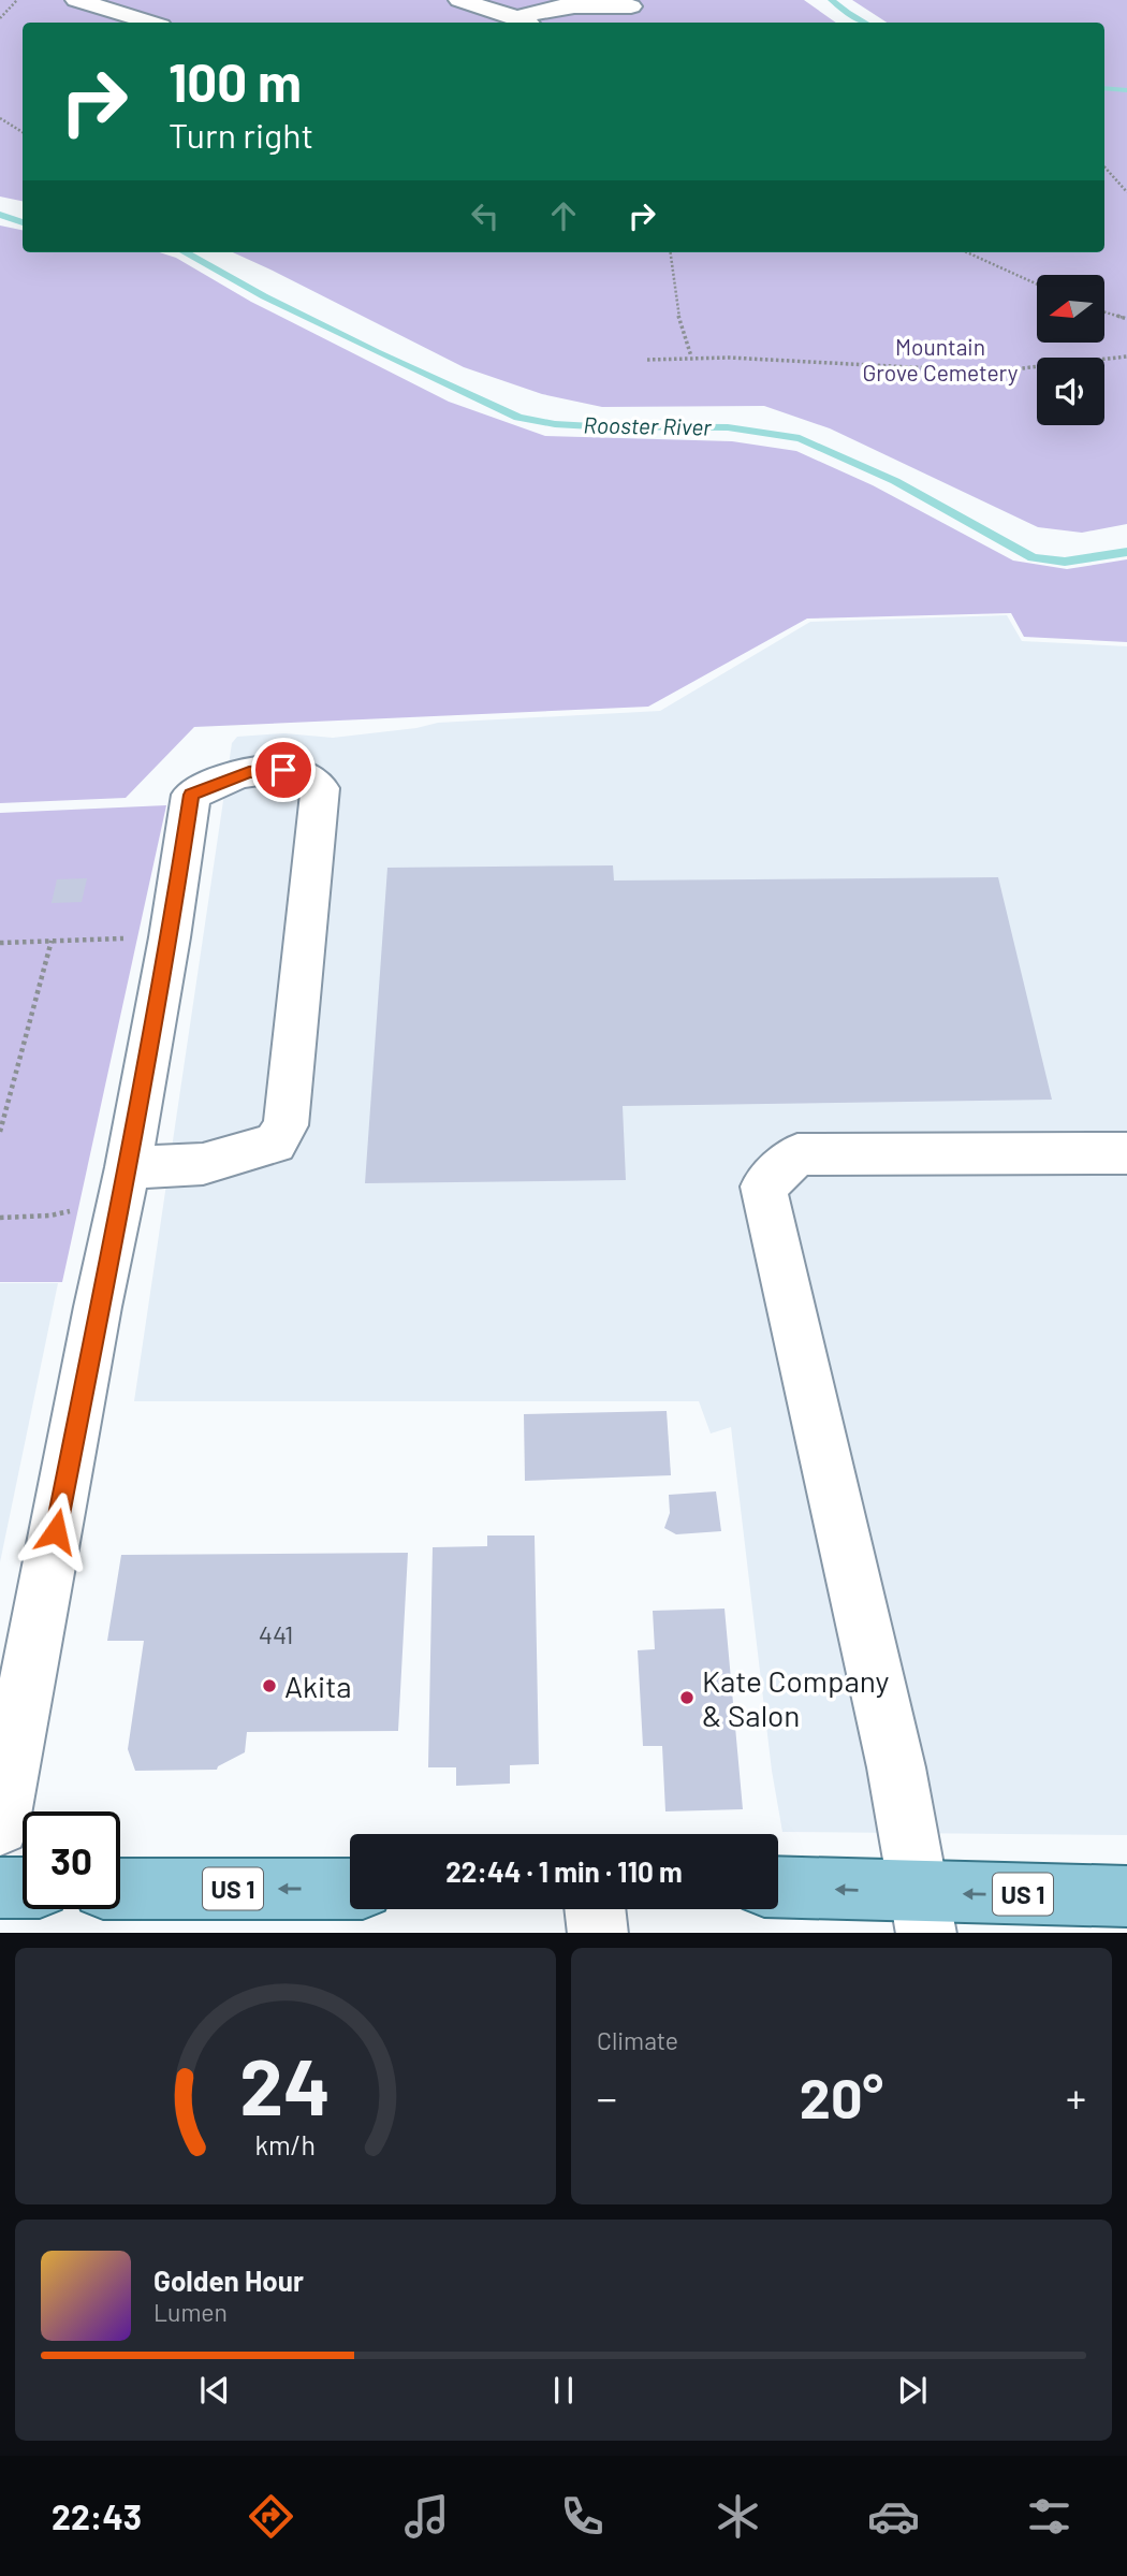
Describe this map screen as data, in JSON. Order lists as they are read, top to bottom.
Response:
{
  "streets": {
    "main road": ["US 1"]
  },
  "water": ["Rooster River"],
  "parks": ["Mountain Grove Cemetery"],
  "places": ["Akita", "Kate Company & Salon"],
  "house_numbers": ["441"],
  "north": "left",
  "page": {
    "turn": ["100 m", "Turn right"],
    "limit": "30",
    "trip": "22:44 · 1 min · 110 m",
    "tile": "Climate",
    "heat": ["−", "20°", "+"],
    "song": ["Golden Hour", "Lumen"],
    "tabs": "22:43",
    "gauge": ["24", "km/h"]
  }
}
